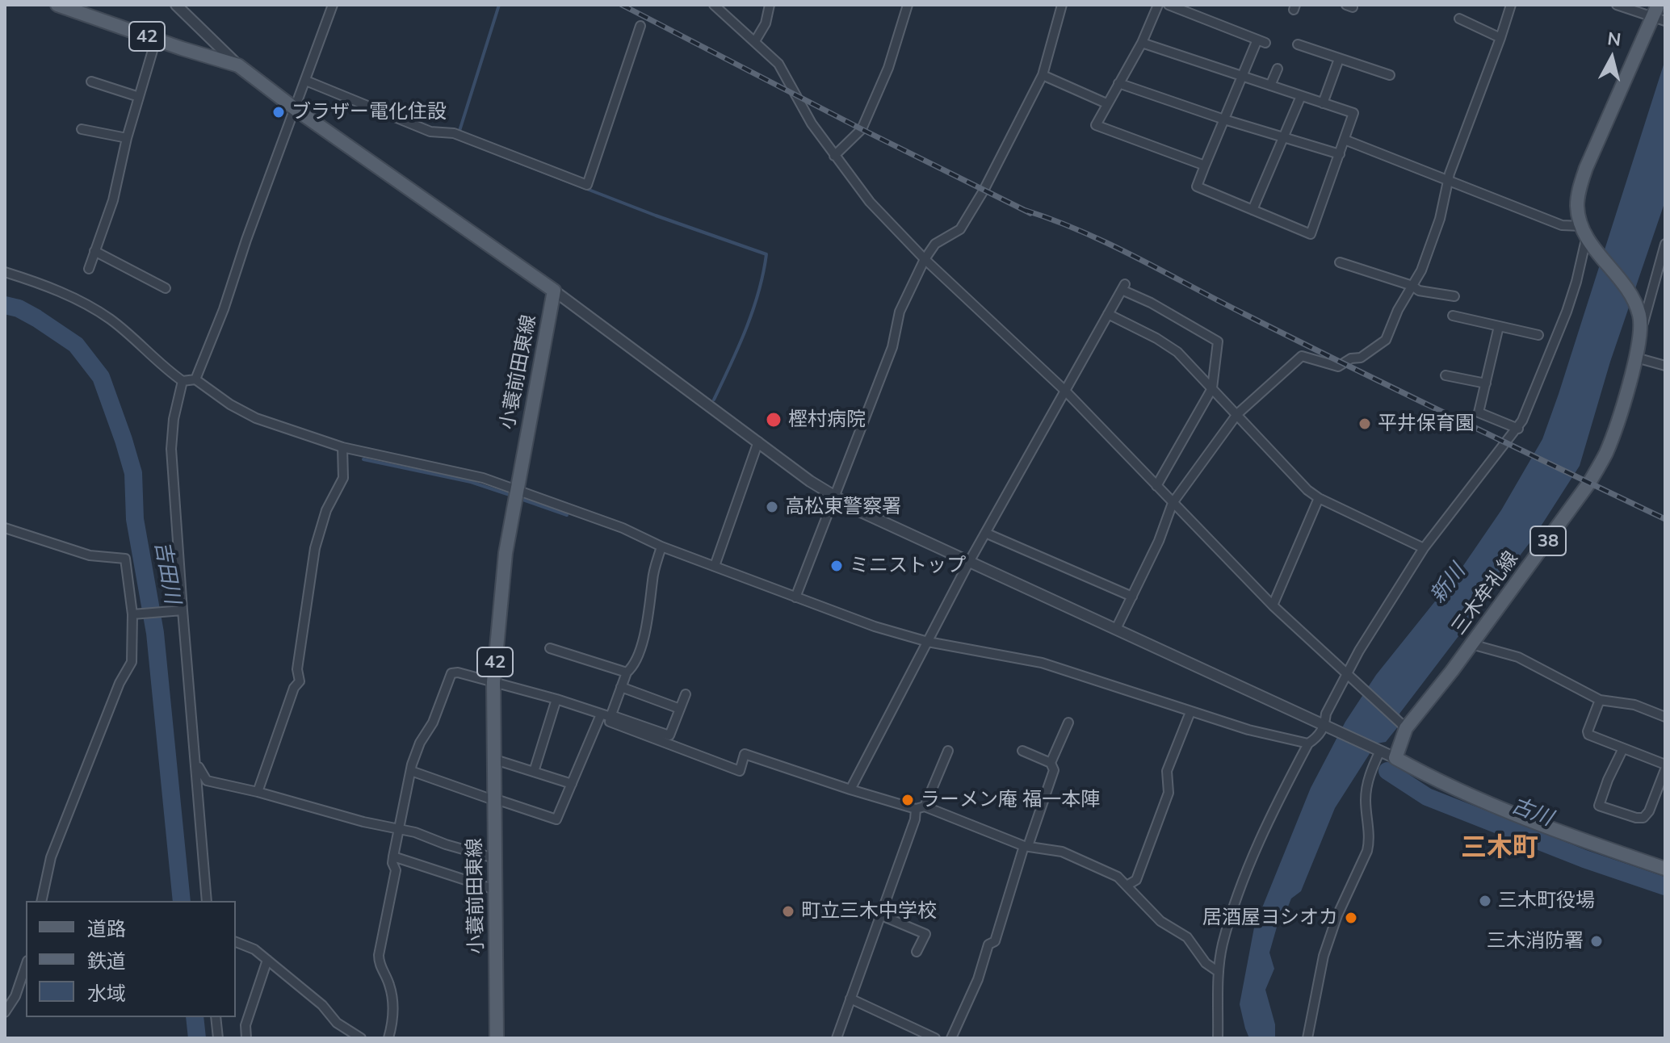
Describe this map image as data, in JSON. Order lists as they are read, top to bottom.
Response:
{
  "streets": {
    "main road": [
      "42",
      "小蓑前田東線",
      "38",
      "三木牟礼線"
    ]
  },
  "crossings": [
    ["42", "小蓑前田東線"]
  ],
  "districts": ["三木町"],
  "water": ["吉田川", "新川", "古川"],
  "places": [
    "ブラザー電化住設",
    "樫村病院",
    "平井保育園",
    "高松東警察署",
    "ミニストップ",
    "ラーメン庵 福一本陣",
    "三木町役場",
    "町立三木中学校",
    "居酒屋ヨシオカ",
    "三木消防署"
  ],
  "legend": ["道路", "鉄道", "水域"],
  "north": "top"
}
